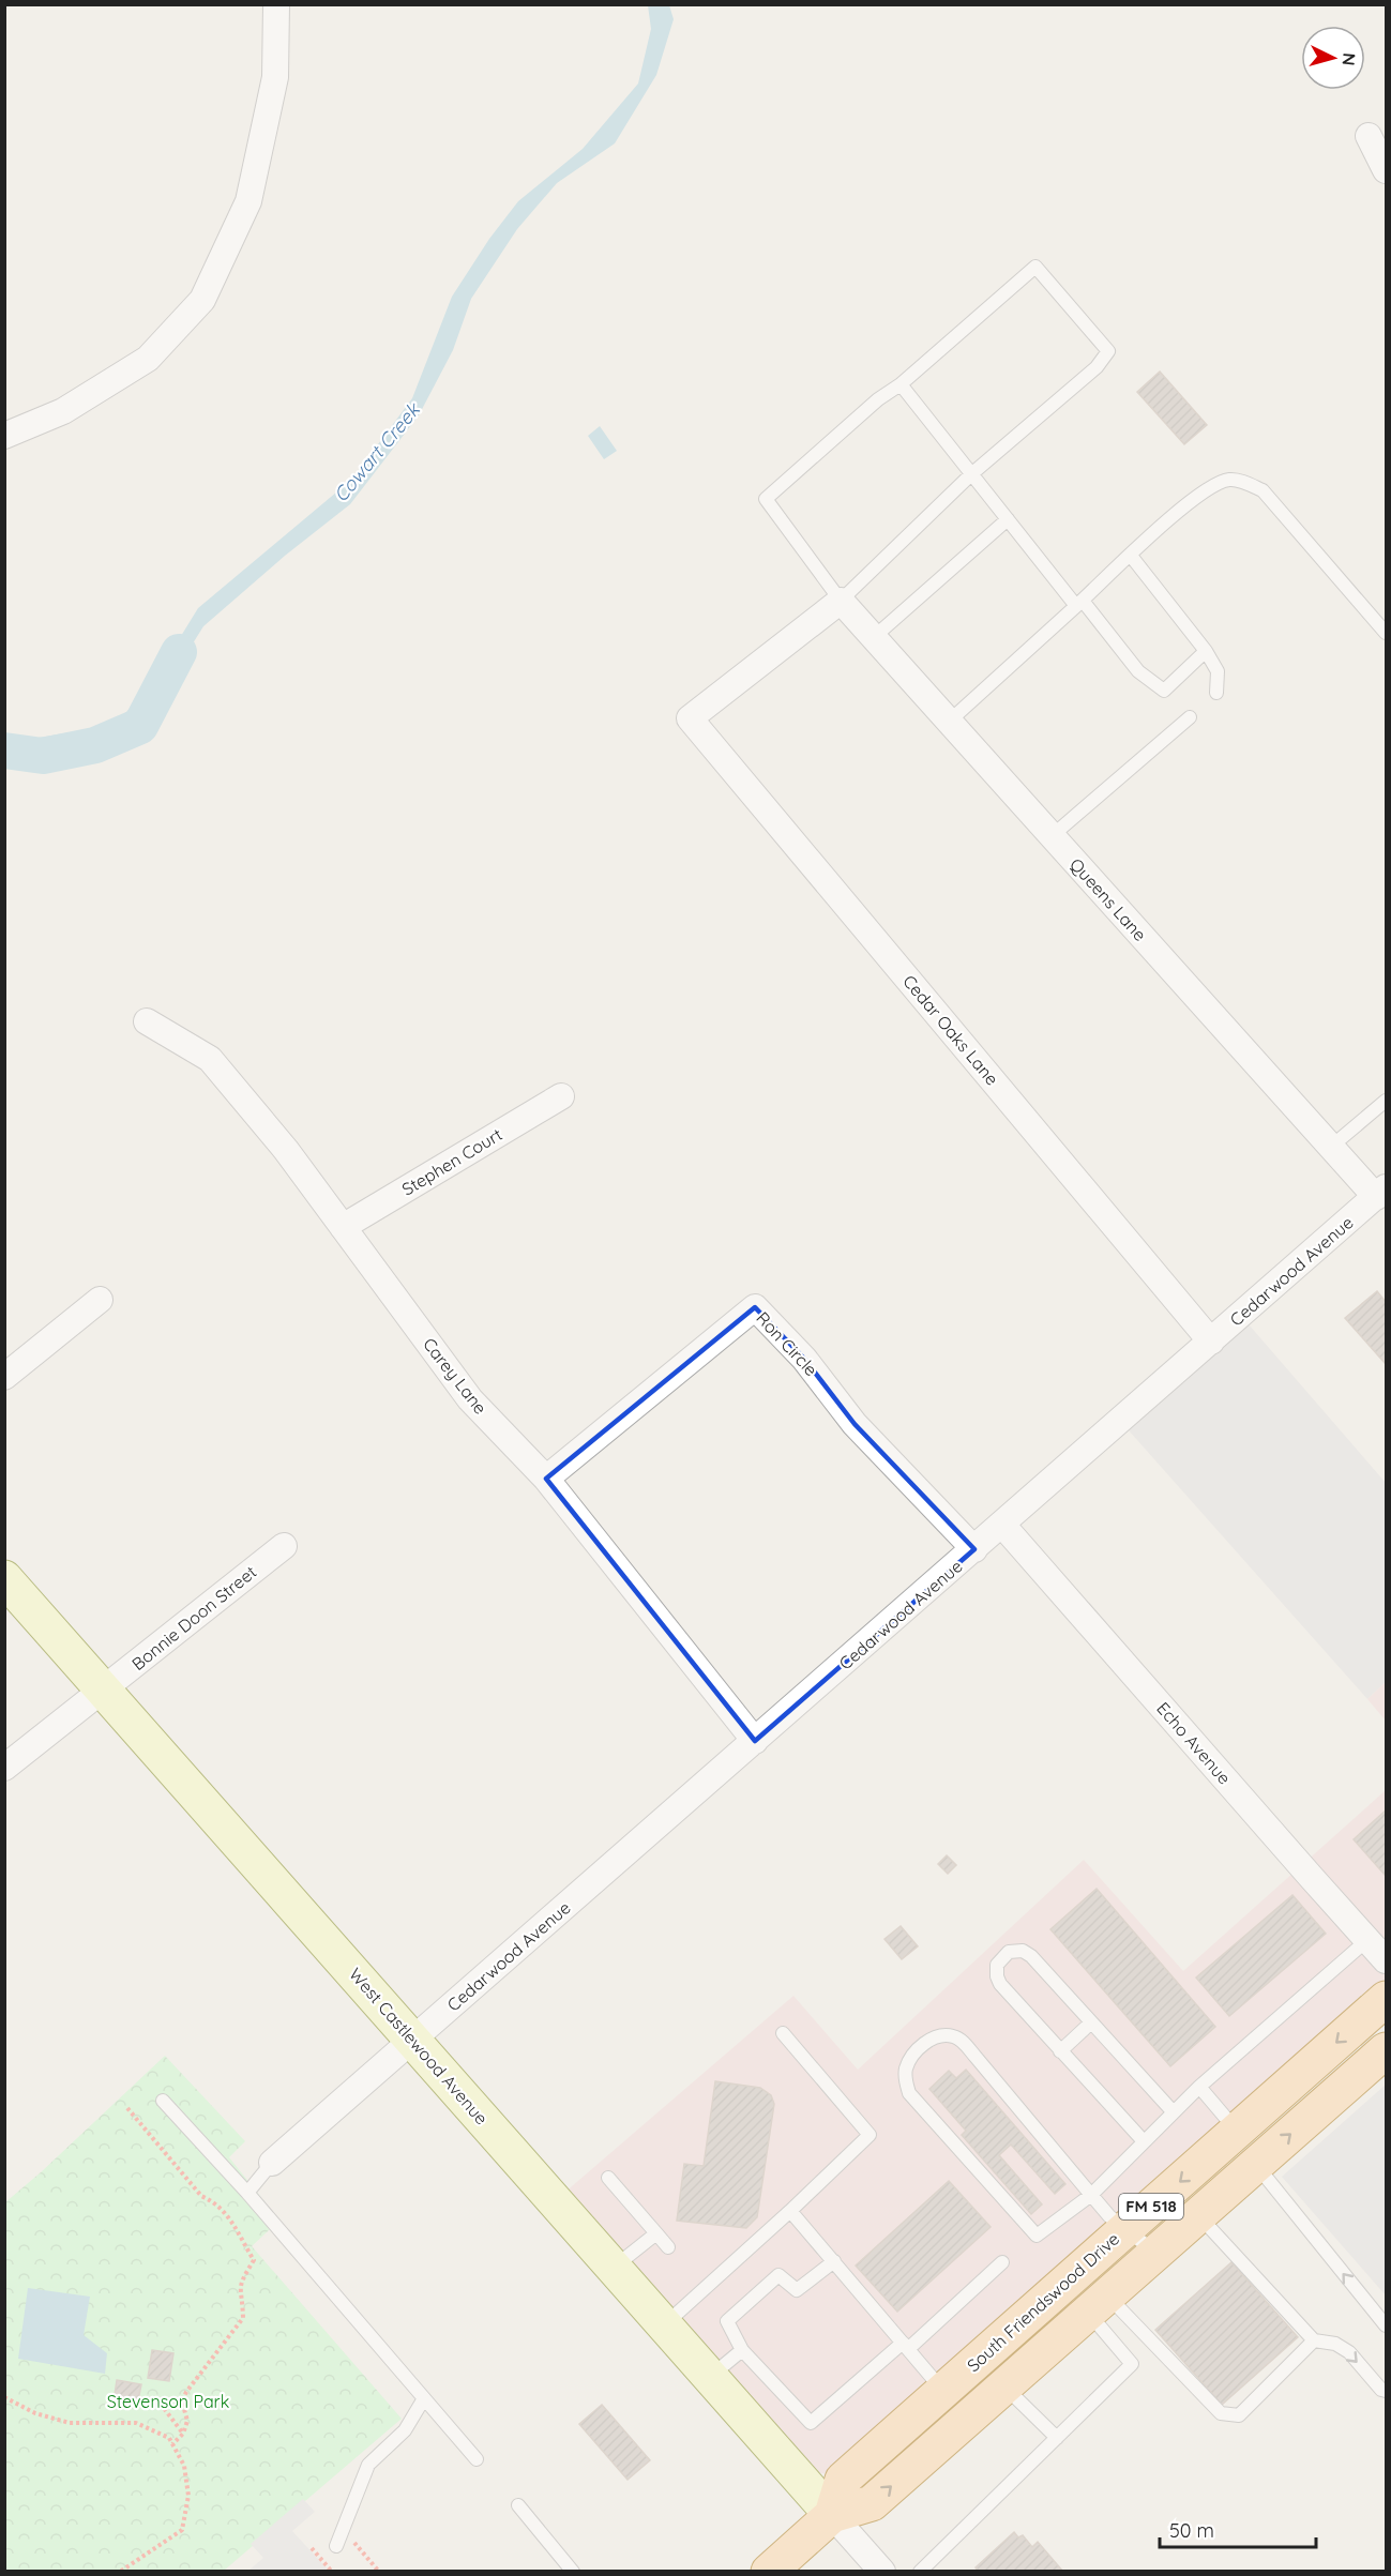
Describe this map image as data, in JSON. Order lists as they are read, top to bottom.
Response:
{
  "streets": {
    "main road": ["FM 518", "South Friendswood Drive"],
    "street": [
      "Queens Lane",
      "Cedar Oaks Lane",
      "Stephen Court",
      "Cedarwood Avenue",
      "Ron Circle",
      "Carey Lane",
      "Bonnie Doon Street",
      "Echo Avenue",
      "West Castlewood Avenue"
    ]
  },
  "crossings": [
    ["Queens Lane", "Cedar Oaks Lane"],
    ["Queens Lane", "Cedarwood Avenue"],
    ["Cedar Oaks Lane", "Cedarwood Avenue"],
    ["Stephen Court", "Carey Lane"],
    ["Cedarwood Avenue", "Ron Circle"],
    ["Cedarwood Avenue", "Carey Lane"],
    ["Cedarwood Avenue", "Echo Avenue"],
    ["Cedarwood Avenue", "West Castlewood Avenue"],
    ["Ron Circle", "Carey Lane"],
    ["Bonnie Doon Street", "West Castlewood Avenue"],
    ["West Castlewood Avenue", "FM 518"],
    ["West Castlewood Avenue", "South Friendswood Drive"],
    ["FM 518", "South Friendswood Drive"]
  ],
  "water": ["Cowart Creek"],
  "parks": ["Stevenson Park"],
  "scale_bar": "50 m",
  "north": "right"
}
